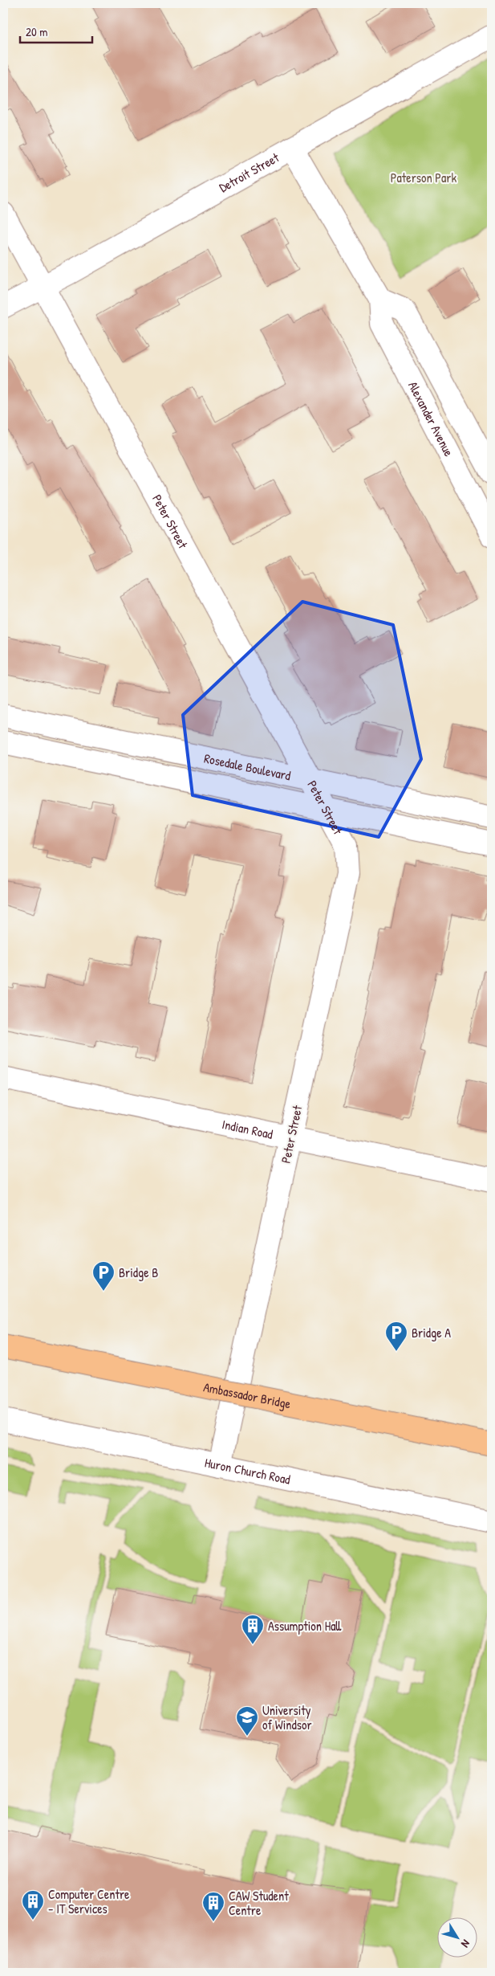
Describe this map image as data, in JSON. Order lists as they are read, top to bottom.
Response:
{
  "streets": {
    "highway": ["Ambassador Bridge"],
    "street": [
      "Detroit Street",
      "Alexander Avenue",
      "Peter Street",
      "Rosedale Boulevard",
      "Indian Road",
      "Huron Church Road"
    ]
  },
  "crossings": [
    ["Detroit Street", "Alexander Avenue"],
    ["Detroit Street", "Peter Street"],
    ["Peter Street", "Rosedale Boulevard"],
    ["Peter Street", "Indian Road"],
    ["Peter Street", "Huron Church Road"]
  ],
  "parks": ["Paterson Park"],
  "places": {
    "parking": ["Bridge B", "Bridge A"],
    "building": ["Assumption Hall", "Computer Centre - IT Services", "CAW Student Centre"],
    "school or university": ["University of Windsor"]
  },
  "scale_bar": "20 m",
  "north": "bottom right"
}
